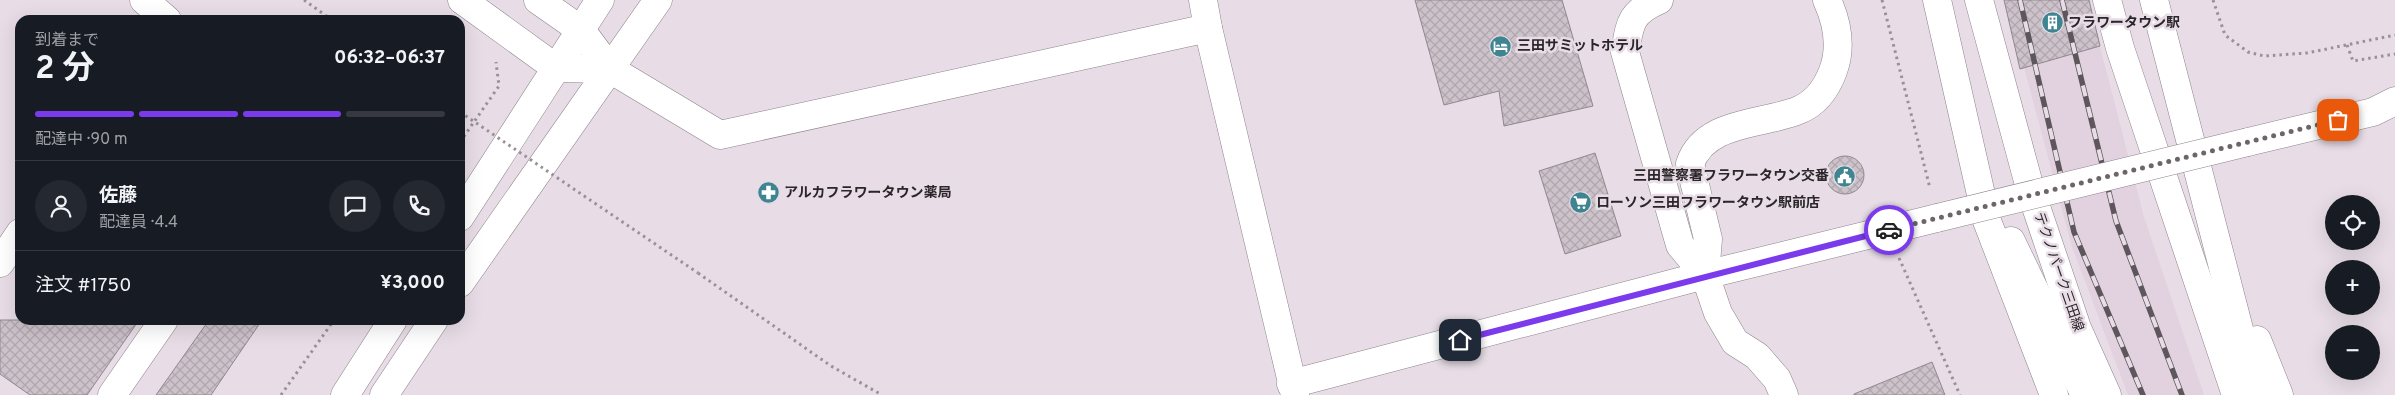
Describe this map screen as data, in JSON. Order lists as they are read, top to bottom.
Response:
{
  "streets": {
    "street": ["テクノパーク三田線"]
  },
  "places": {
    "building": ["フラワータウン駅"],
    "hotel": ["三田サミットホテル"],
    "public building": ["三田警察署フラワータウン交番"],
    "pharmacy": ["アルカフラワータウン薬局"],
    "supermarket": ["ローソン三田フラワータウン駅前店"]
  },
  "page": {
    "heading": ["2 分", "到着まで", "06:32–06:37"],
    "panel": [
      "佐藤",
      "配達員 · 4.4",
      "注文 #1750",
      "¥3,000"
    ],
    "bar": "配達中 · 90 m",
    "map_buttons": ["+", "−"]
  }
}
